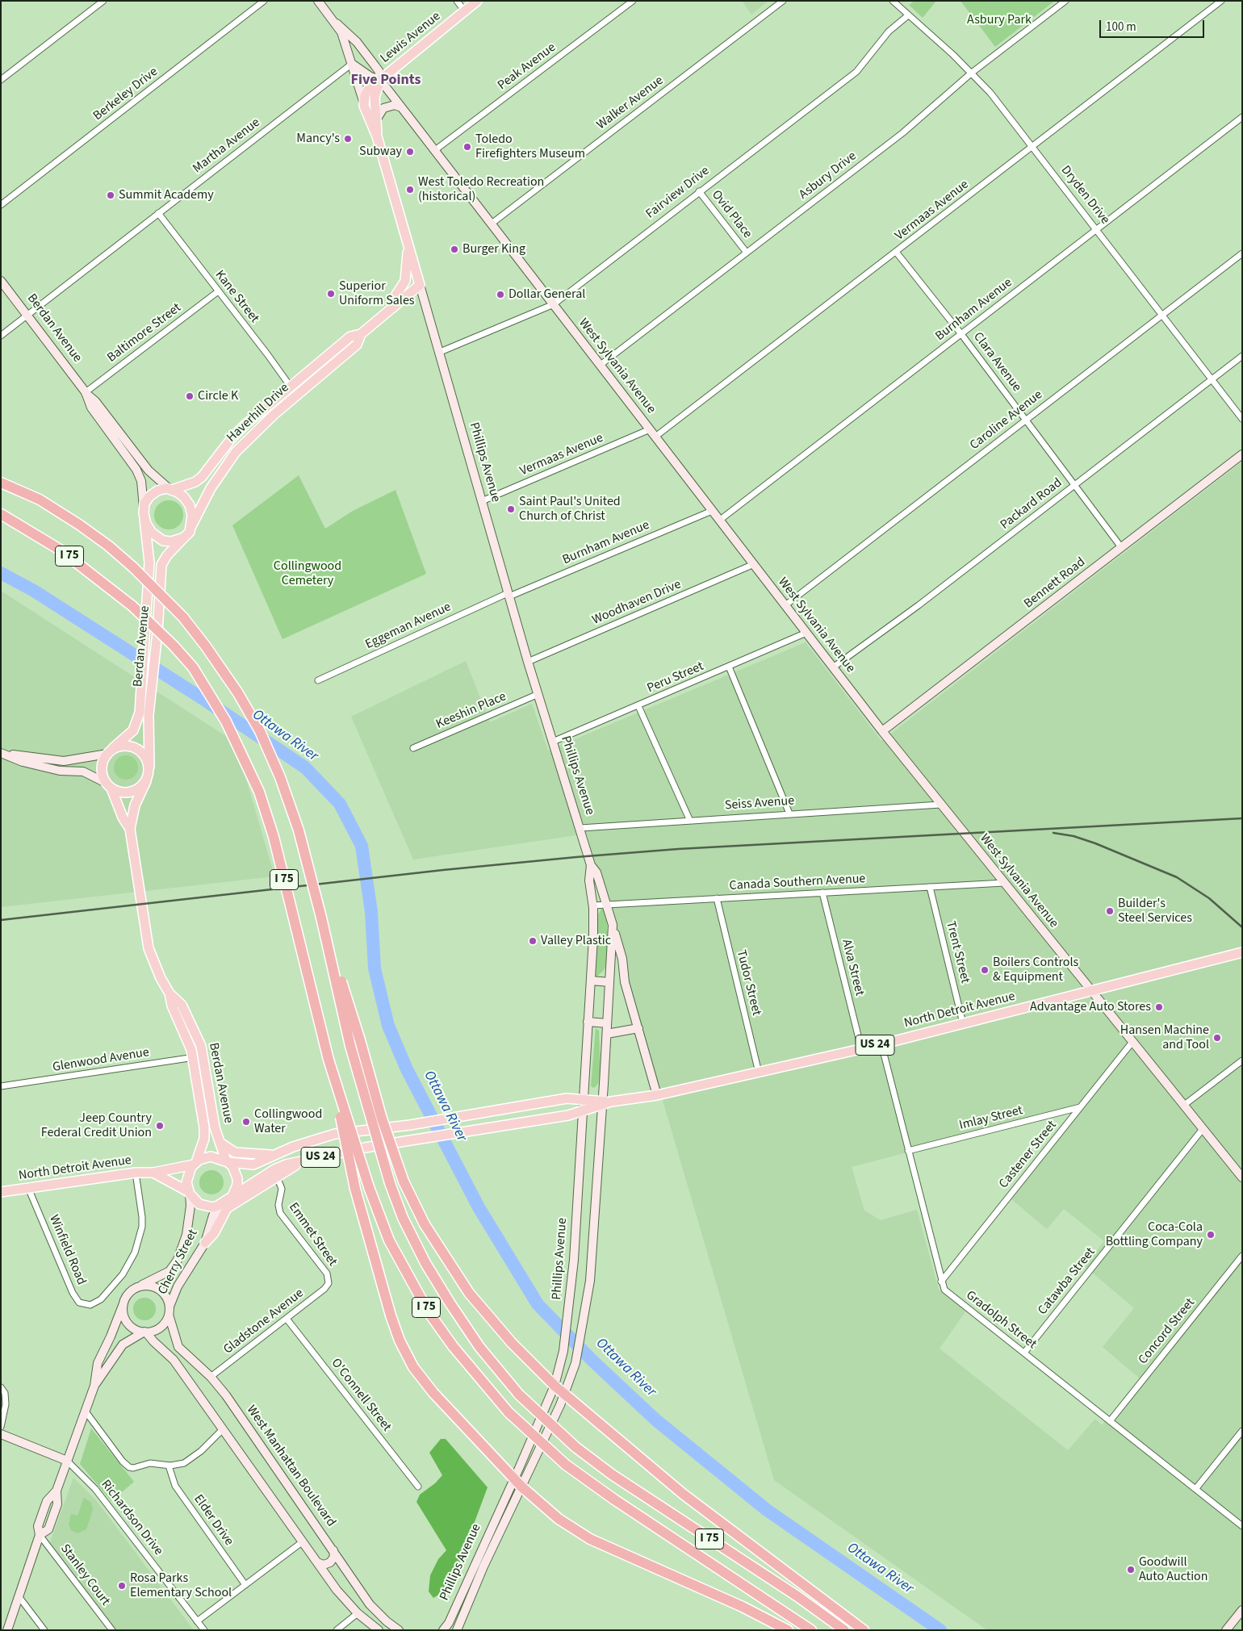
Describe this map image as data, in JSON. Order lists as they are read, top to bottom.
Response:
{
  "streets": {
    "highway": ["I 75"],
    "main road": [
      "Lewis Avenue",
      "Berdan Avenue",
      "West Sylvania Avenue",
      "Haverhill Drive",
      "Phillips Avenue",
      "Bennett Road",
      "North Detroit Avenue",
      "US 24",
      "Cherry Street",
      "West Manhattan Boulevard"
    ],
    "street": [
      "Peak Avenue",
      "Berkeley Drive",
      "Walker Avenue",
      "Martha Avenue",
      "Asbury Drive",
      "Fairview Drive",
      "Dryden Drive",
      "Vermaas Avenue",
      "Ovid Place",
      "Kane Street",
      "Burnham Avenue",
      "Baltimore Street",
      "Clara Avenue",
      "Caroline Avenue",
      "Packard Road",
      "Woodhaven Drive",
      "Eggeman Avenue",
      "Peru Street",
      "Keeshin Place",
      "Seiss Avenue",
      "Canada Southern Avenue",
      "Trent Street",
      "Alva Street",
      "Tudor Street",
      "Glenwood Avenue",
      "Imlay Street",
      "Castener Street",
      "Emmet Street",
      "Winfield Road",
      "Catawba Street",
      "Gradolph Street",
      "Gladstone Avenue",
      "Concord Street",
      "O'Connell Street",
      "Richardson Drive",
      "Elder Drive",
      "Stanley Court"
    ]
  },
  "crossings": [
    ["Lewis Avenue", "West Sylvania Avenue"],
    ["Lewis Avenue", "Phillips Avenue"],
    ["Peak Avenue", "West Sylvania Avenue"],
    ["Walker Avenue", "West Sylvania Avenue"],
    ["Martha Avenue", "Kane Street"],
    ["Martha Avenue", "Berdan Avenue"],
    ["Martha Avenue", "West Sylvania Avenue"],
    ["Asbury Drive", "Dryden Drive"],
    ["Asbury Drive", "Ovid Place"],
    ["Asbury Drive", "West Sylvania Avenue"],
    ["Fairview Drive", "Dryden Drive"],
    ["Fairview Drive", "Ovid Place"],
    ["Fairview Drive", "West Sylvania Avenue"],
    ["Fairview Drive", "Phillips Avenue"],
    ["Dryden Drive", "Vermaas Avenue"],
    ["Dryden Drive", "Burnham Avenue"],
    ["Dryden Drive", "Caroline Avenue"],
    ["Dryden Drive", "Packard Road"],
    ["Vermaas Avenue", "Clara Avenue"],
    ["Vermaas Avenue", "West Sylvania Avenue"],
    ["Vermaas Avenue", "Phillips Avenue"],
    ["Kane Street", "Baltimore Street"],
    ["Kane Street", "Haverhill Drive"],
    ["Burnham Avenue", "Clara Avenue"],
    ["Burnham Avenue", "West Sylvania Avenue"],
    ["Burnham Avenue", "Phillips Avenue"],
    ["Burnham Avenue", "Eggeman Avenue"],
    ["Berdan Avenue", "Baltimore Street"],
    ["Berdan Avenue", "Haverhill Drive"],
    ["Berdan Avenue", "North Detroit Avenue"],
    ["Berdan Avenue", "US 24"],
    ["Berdan Avenue", "Glenwood Avenue"],
    ["Berdan Avenue", "Cherry Street"],
    ["Clara Avenue", "Caroline Avenue"],
    ["Clara Avenue", "Packard Road"],
    ["Clara Avenue", "Bennett Road"],
    ["West Sylvania Avenue", "Caroline Avenue"],
    ["West Sylvania Avenue", "Phillips Avenue"],
    ["West Sylvania Avenue", "Packard Road"],
    ["West Sylvania Avenue", "Bennett Road"],
    ["West Sylvania Avenue", "Woodhaven Drive"],
    ["West Sylvania Avenue", "Peru Street"],
    ["West Sylvania Avenue", "Seiss Avenue"],
    ["West Sylvania Avenue", "Canada Southern Avenue"],
    ["West Sylvania Avenue", "North Detroit Avenue"],
    ["West Sylvania Avenue", "Castener Street"],
    ["West Sylvania Avenue", "Catawba Street"],
    ["Haverhill Drive", "Phillips Avenue"],
    ["Phillips Avenue", "Woodhaven Drive"],
    ["Phillips Avenue", "Eggeman Avenue"],
    ["Phillips Avenue", "Peru Street"],
    ["Phillips Avenue", "Keeshin Place"],
    ["Phillips Avenue", "Seiss Avenue"],
    ["Phillips Avenue", "Canada Southern Avenue"],
    ["Phillips Avenue", "North Detroit Avenue"],
    ["Canada Southern Avenue", "Trent Street"],
    ["Canada Southern Avenue", "Alva Street"],
    ["Canada Southern Avenue", "Tudor Street"],
    ["Trent Street", "North Detroit Avenue"],
    ["Alva Street", "North Detroit Avenue"],
    ["Tudor Street", "North Detroit Avenue"],
    ["North Detroit Avenue", "US 24"],
    ["North Detroit Avenue", "Winfield Road"],
    ["North Detroit Avenue", "Cherry Street"],
    ["North Detroit Avenue", "Gradolph Street"],
    ["US 24", "Cherry Street"],
    ["Imlay Street", "Castener Street"],
    ["Imlay Street", "Gradolph Street"],
    ["Castener Street", "Gradolph Street"],
    ["Emmet Street", "Gladstone Avenue"],
    ["Cherry Street", "West Manhattan Boulevard"],
    ["Catawba Street", "Gradolph Street"],
    ["Gradolph Street", "Concord Street"],
    ["Gladstone Avenue", "O'Connell Street"],
    ["Gladstone Avenue", "West Manhattan Boulevard"]
  ],
  "districts": ["Five Points"],
  "water": ["Ottawa River"],
  "parks": ["Asbury Park", "Collingwood Cemetery"],
  "places": [
    "Mancy's",
    "Toledo Firefighters Museum",
    "Subway",
    "West Toledo Recreation (historical)",
    "Summit Academy",
    "Burger King",
    "Superior Uniform Sales",
    "Dollar General",
    "Circle K",
    "Saint Paul's United Church of Christ",
    "Builder's Steel Services",
    "Valley Plastic",
    "Boilers Controls & Equipment",
    "Advantage Auto Stores",
    "Hansen Machine and Tool",
    "Collingwood Water",
    "Jeep Country Federal Credit Union",
    "Coca-Cola Bottling Company",
    "Goodwill Auto Auction",
    "Rosa Parks Elementary School"
  ],
  "scale_bar": "100 m"
}
